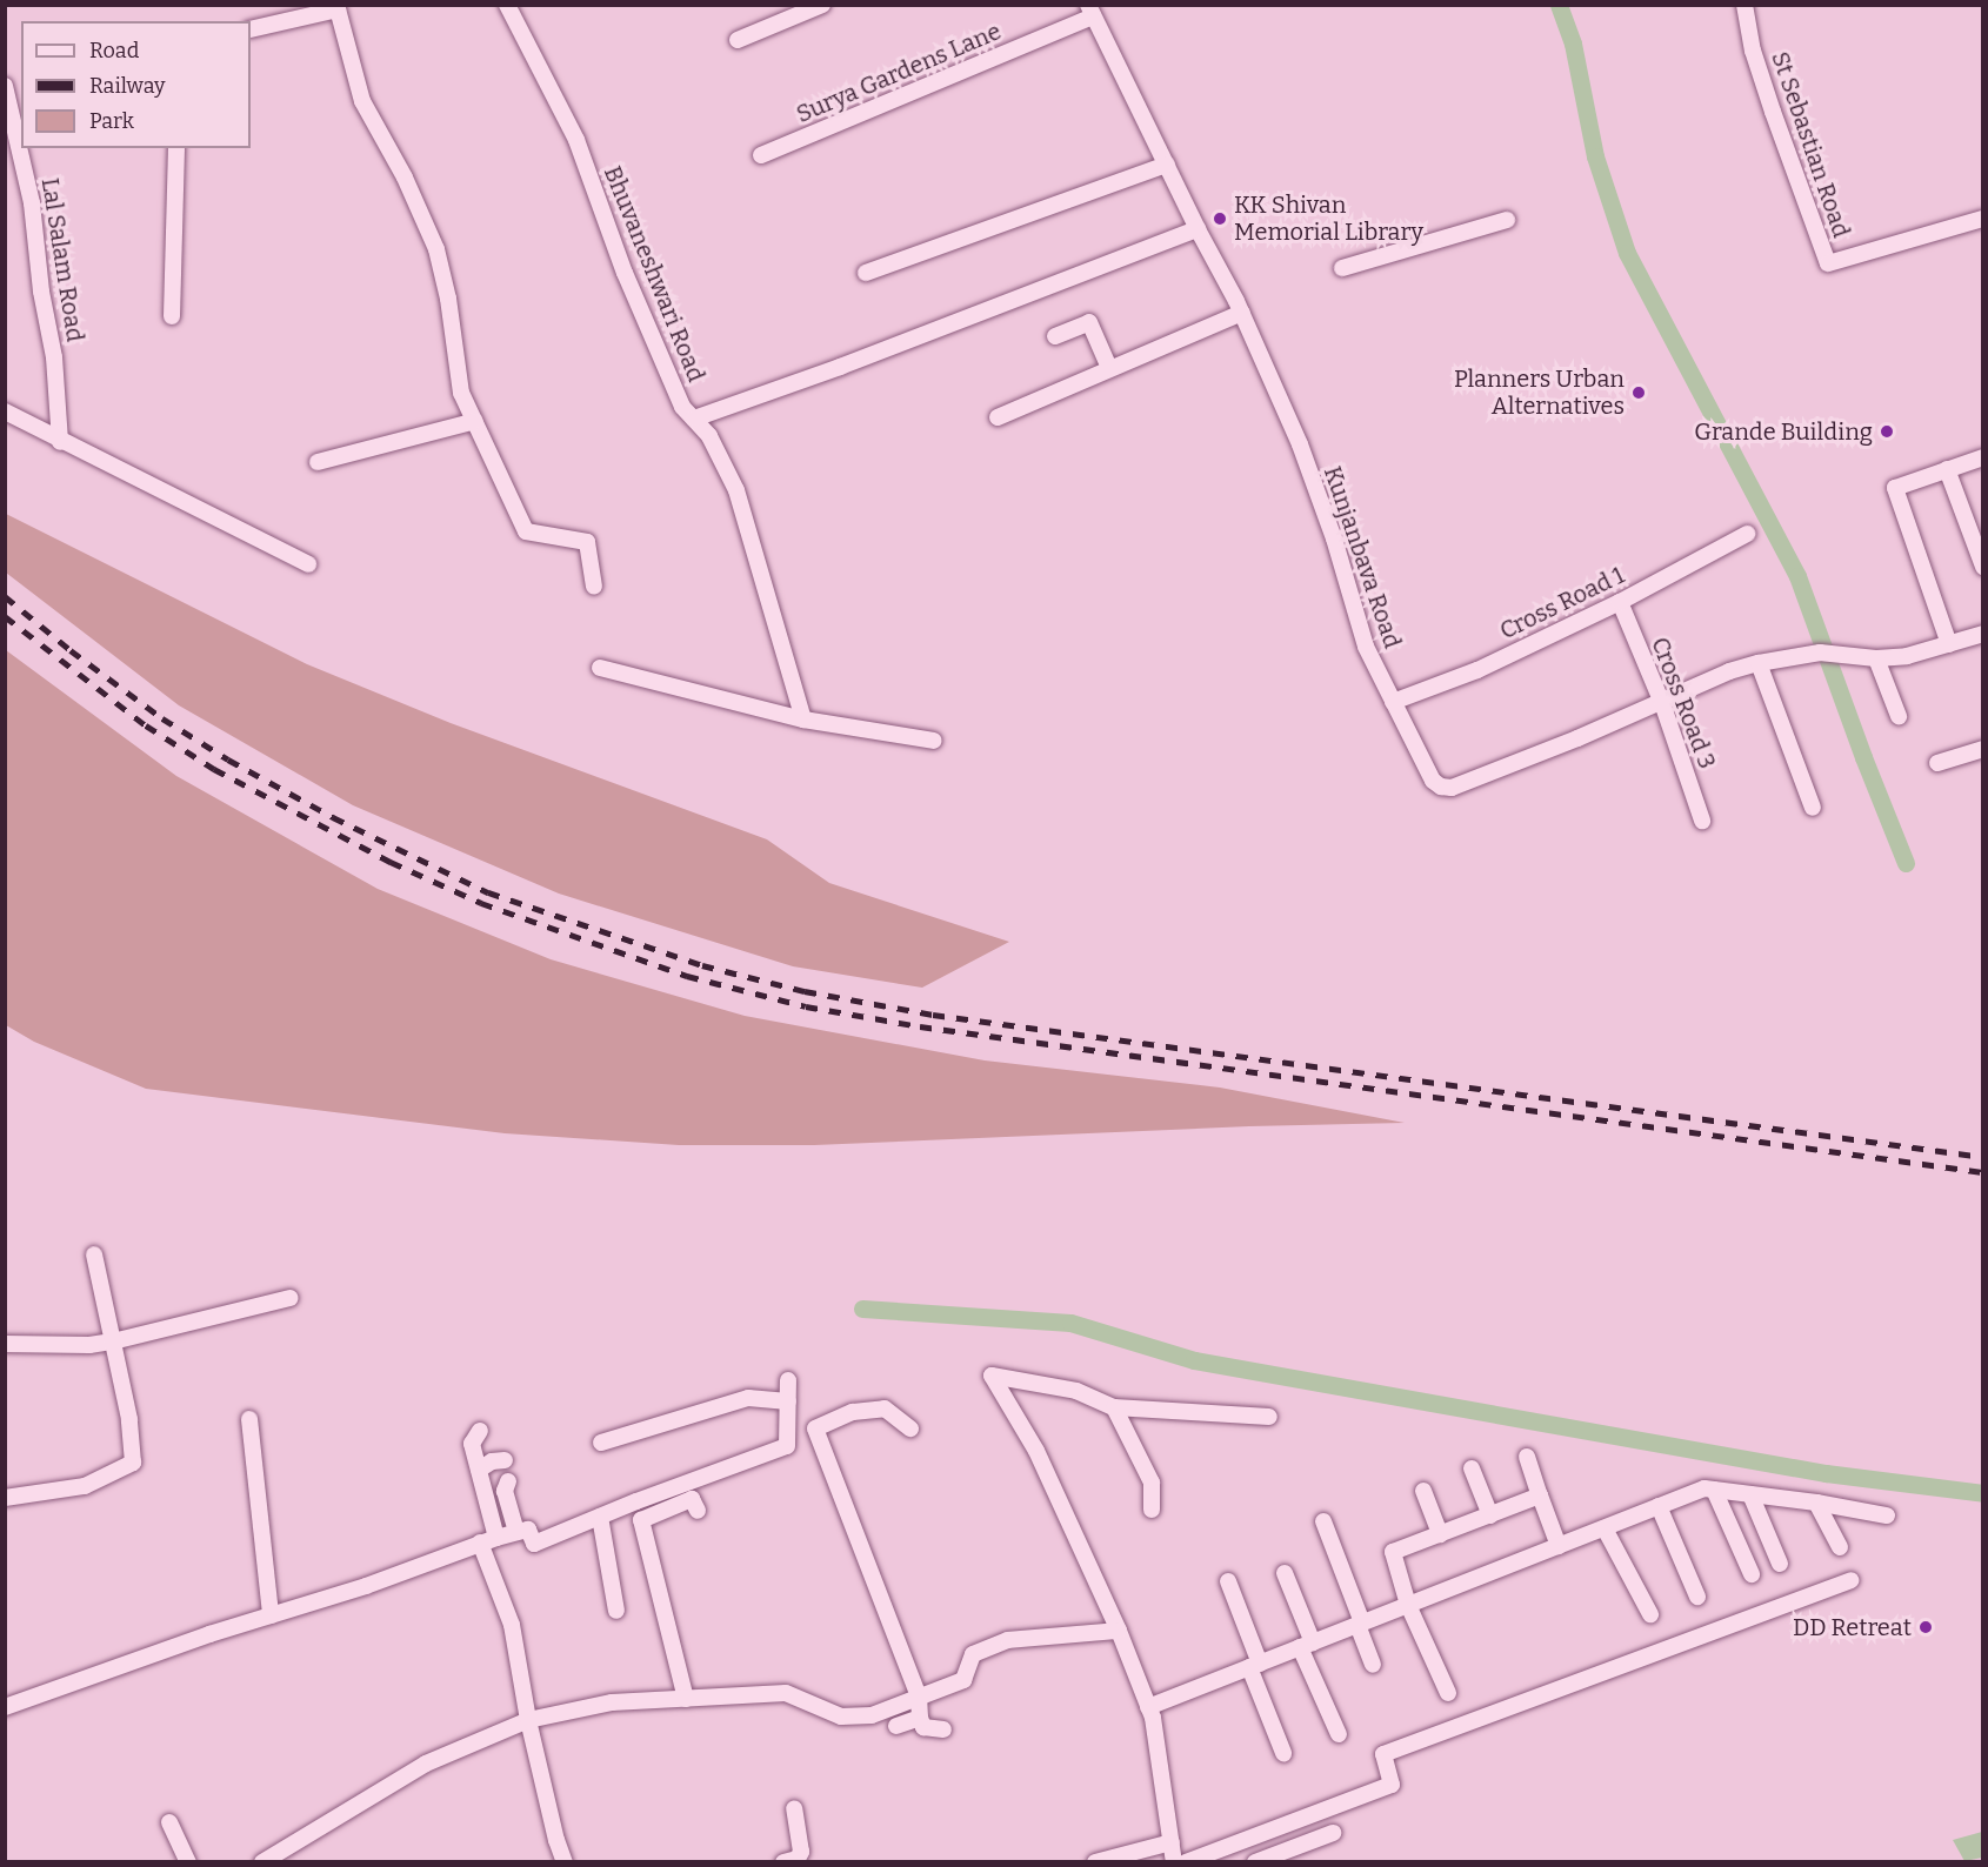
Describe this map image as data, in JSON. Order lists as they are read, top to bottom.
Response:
{
  "streets": {
    "street": [
      "Surya Gardens Lane",
      "St Sebastian Road",
      "Lal Salam Road",
      "Bhuvaneshwari Road",
      "Kunjanbava Road",
      "Cross Road 1",
      "Cross Road 3"
    ]
  },
  "crossings": [
    ["Surya Gardens Lane", "Kunjanbava Road"],
    ["Kunjanbava Road", "Cross Road 1"],
    ["Kunjanbava Road", "Cross Road 3"],
    ["Cross Road 1", "Cross Road 3"]
  ],
  "places": [
    "KK Shivan Memorial Library",
    "Planners Urban Alternatives",
    "Grande Building",
    "DD Retreat"
  ],
  "legend": ["Road", "Railway", "Park"]
}
